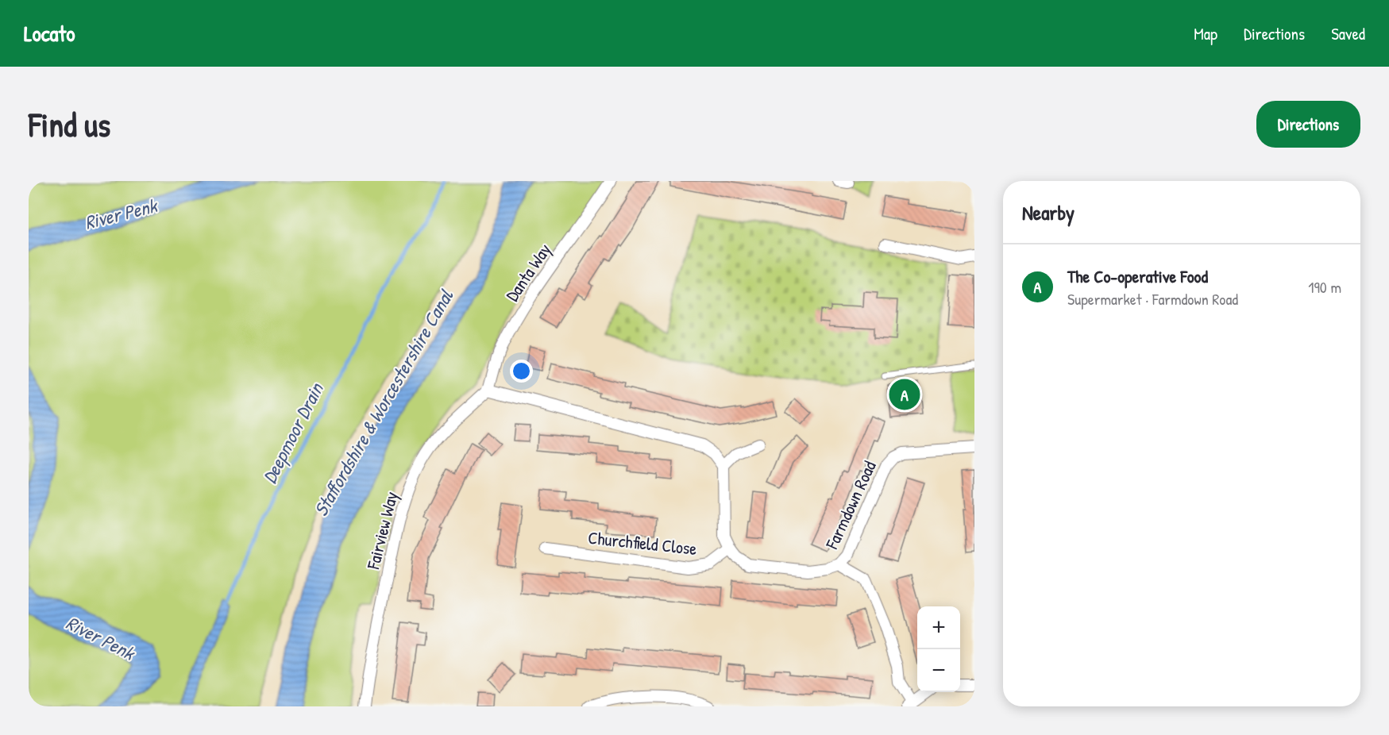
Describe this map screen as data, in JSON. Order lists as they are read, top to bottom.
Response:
{
  "streets": {
    "street": [
      "Danta Way",
      "Farmdown Road",
      "Fairview Way",
      "Churchfield Close"
    ]
  },
  "crossings": [
    ["Danta Way", "Fairview Way"],
    ["Farmdown Road", "Churchfield Close"]
  ],
  "water": ["River Penk", "Staffordshire & Worcestershire Canal", "Deepmoor Drain"],
  "page": {
    "header": "Locato",
    "nav": ["Map", "Directions", "Saved"],
    "buttons": "Directions",
    "title": "Find us",
    "heading": "Nearby",
    "list": [
      {
        "mark": "A",
        "name": "The Co-operative Food",
        "note": "Supermarket · Farmdown Road",
        "value": "190 m"
      }
    ],
    "pins": "A",
    "map_buttons": ["+", "−"]
  }
}
